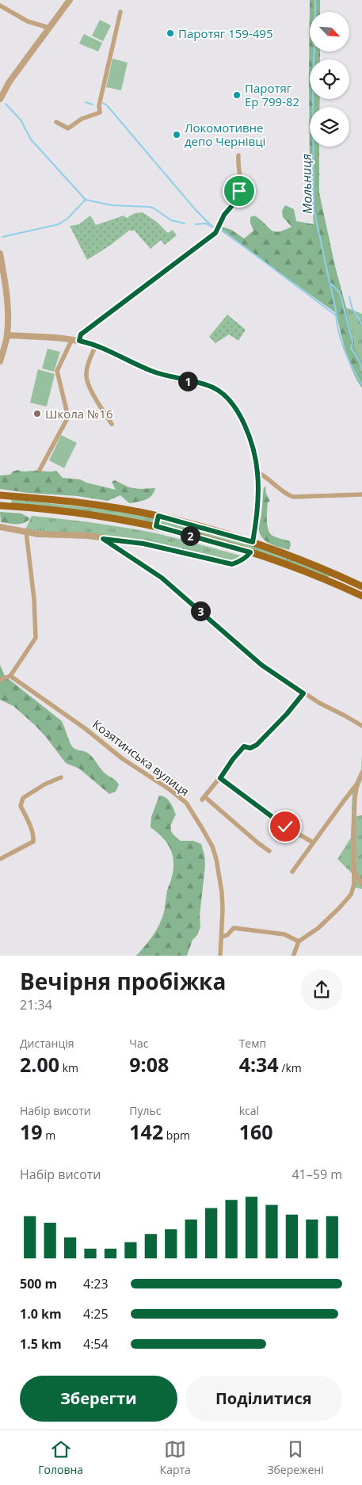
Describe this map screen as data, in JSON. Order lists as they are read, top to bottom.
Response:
{
  "streets": {
    "street": ["Козятинська вулиця"]
  },
  "water": ["Мольниця"],
  "places": [
    "Паротяг 159-495",
    "Паротяг Ер 799-82",
    "Локомотивне депо Чернівці",
    "Школа №16"
  ],
  "north": "bottom right",
  "page": {
    "pins": ["1", "2", "3"],
    "heading": ["Вечірня пробіжка", "21:34"],
    "stats": [
      ["Дистанція", "2.00 km"],
      ["Час", "9:08"],
      ["Темп", "4:34 /km"],
      ["Набір висоти", "19 m"],
      ["Пульс", "142 bpm"],
      ["kcal", "160"]
    ],
    "chart": ["Набір висоти", "41–59 m"],
    "list": [
      {
        "name": "500 m",
        "note": "4:23"
      },
      {
        "name": "1.0 km",
        "note": "4:25"
      },
      {
        "name": "1.5 km",
        "note": "4:54"
      }
    ],
    "buttons": ["Зберегти", "Поділитися"],
    "tabs": ["Головна", "Карта", "Збережені"]
  }
}
